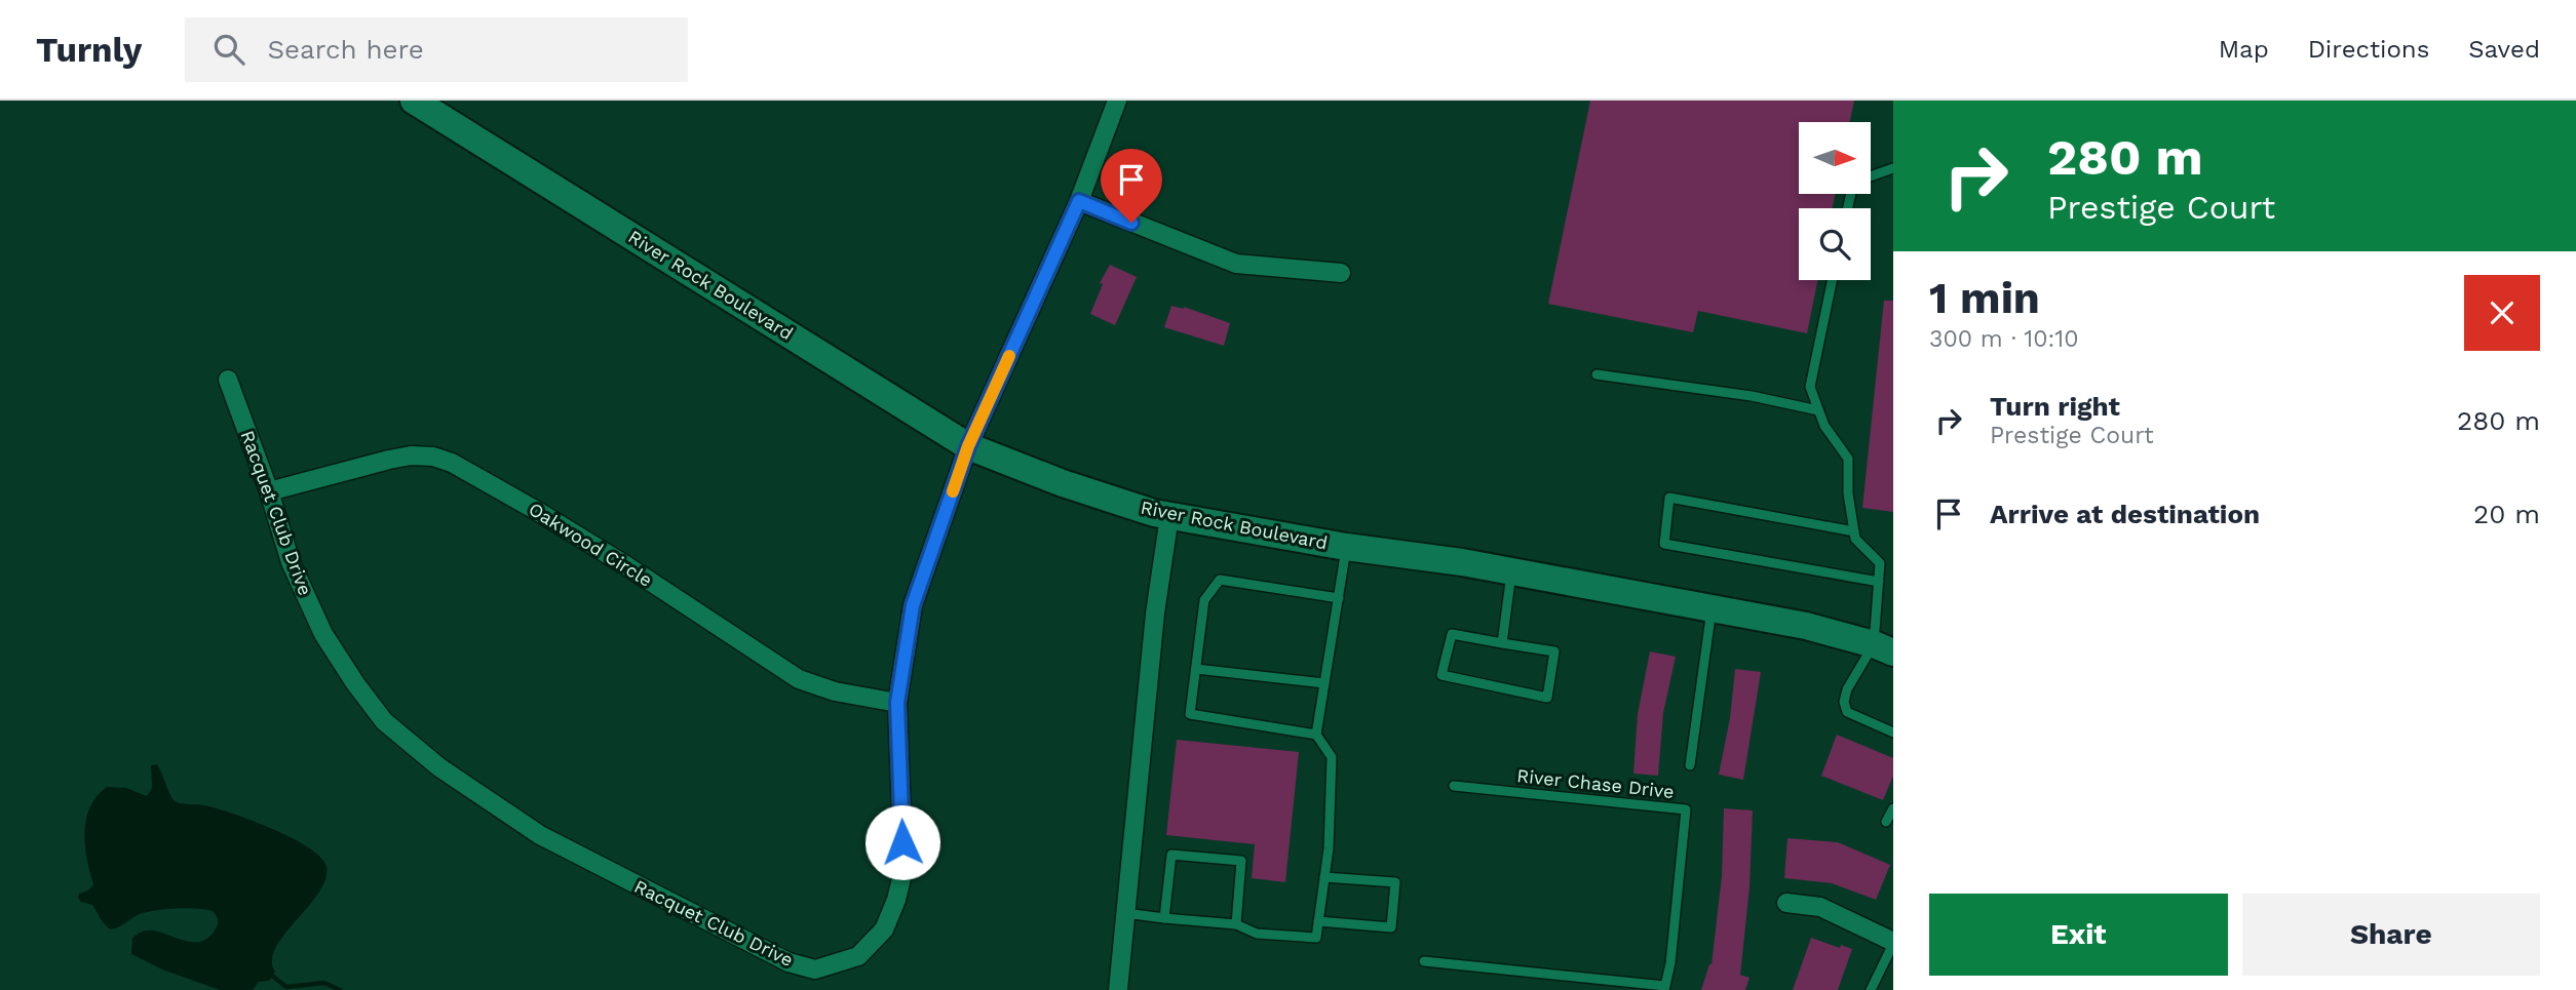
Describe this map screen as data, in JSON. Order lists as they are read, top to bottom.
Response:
{
  "streets": {
    "street": ["River Rock Boulevard", "Racquet Club Drive", "Oakwood Circle"],
    "lane": ["River Chase Drive"]
  },
  "crossings": [
    ["River Rock Boulevard", "Racquet Club Drive"],
    ["Racquet Club Drive", "Oakwood Circle"]
  ],
  "north": "right",
  "page": {
    "header": "Turnly",
    "search": "Search here",
    "nav": ["Map", "Directions", "Saved"],
    "turn": ["280 m", "Prestige Court"],
    "heading": ["1 min", "300 m · 10:10"],
    "list": [
      {
        "name": "Turn right",
        "note": "Prestige Court",
        "value": "280 m"
      },
      {
        "name": "Arrive at destination",
        "value": "20 m"
      }
    ],
    "buttons": ["Exit", "Share"]
  }
}
